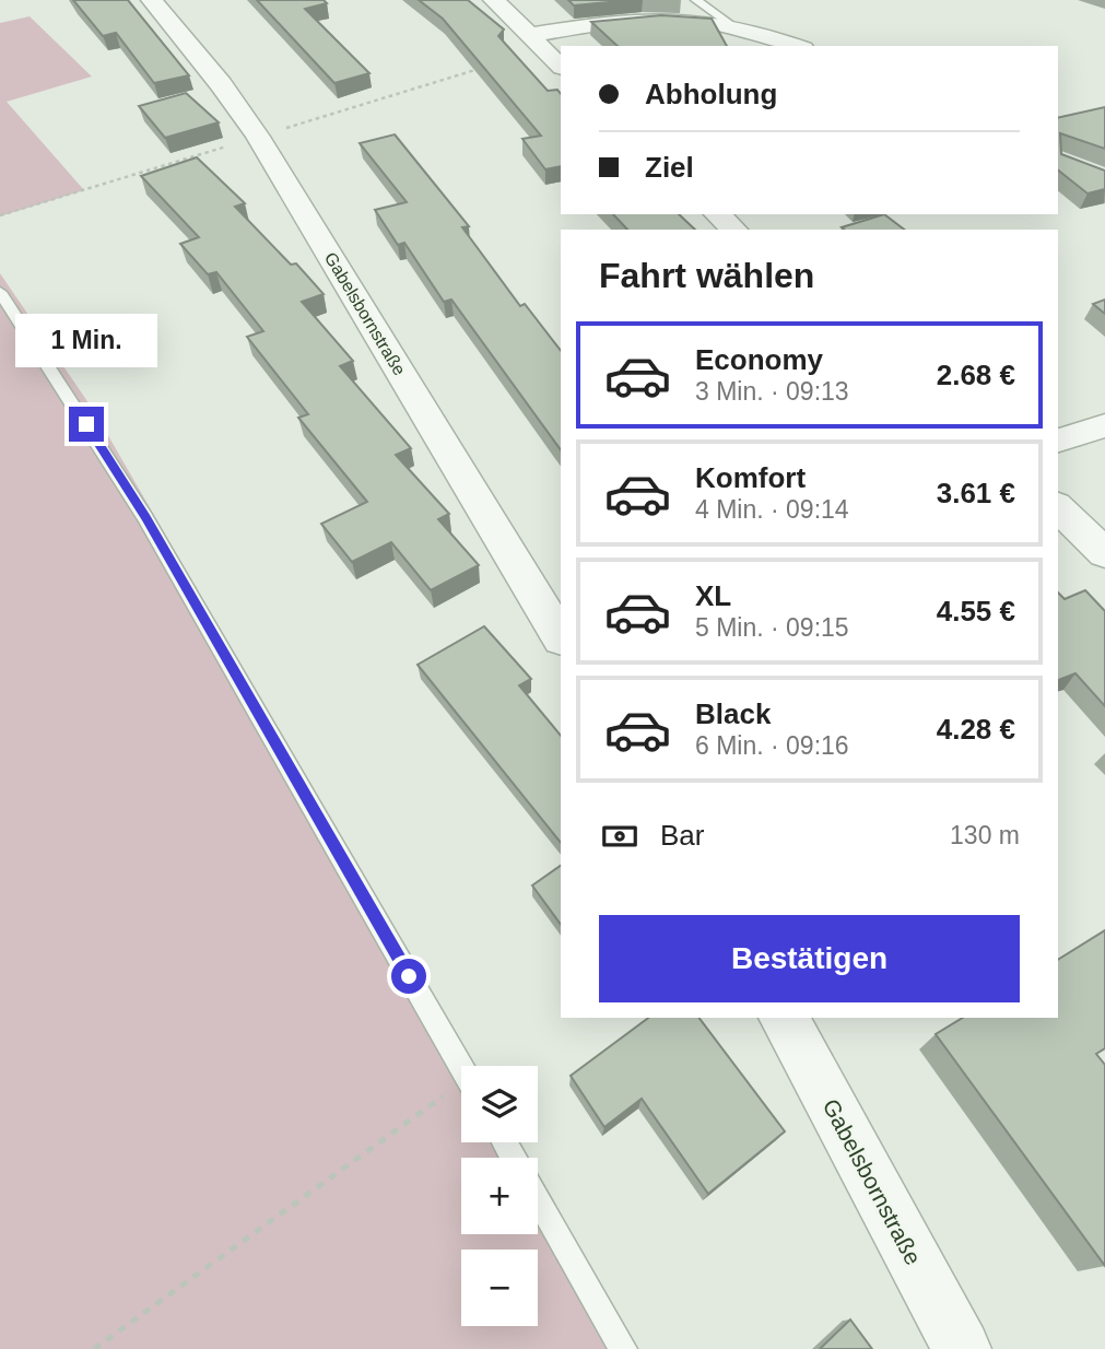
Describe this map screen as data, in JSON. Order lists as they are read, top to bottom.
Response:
{
  "streets": {
    "street": ["Gabelsbornstraße"]
  },
  "page": {
    "banner": ["Abholung", "Ziel"],
    "heading": "Fahrt wählen",
    "bubble": "1 Min.",
    "list": [
      {
        "name": "Economy",
        "note": "3 Min. · 09:13",
        "value": "2.68 €"
      },
      {
        "name": "Komfort",
        "note": "4 Min. · 09:14",
        "value": "3.61 €"
      },
      {
        "name": "XL",
        "note": "5 Min. · 09:15",
        "value": "4.55 €"
      },
      {
        "name": "Black",
        "note": "6 Min. · 09:16",
        "value": "4.28 €"
      }
    ],
    "pay": ["Bar", "130 m"],
    "buttons": "Bestätigen",
    "map_buttons": ["+", "−"]
  }
}
